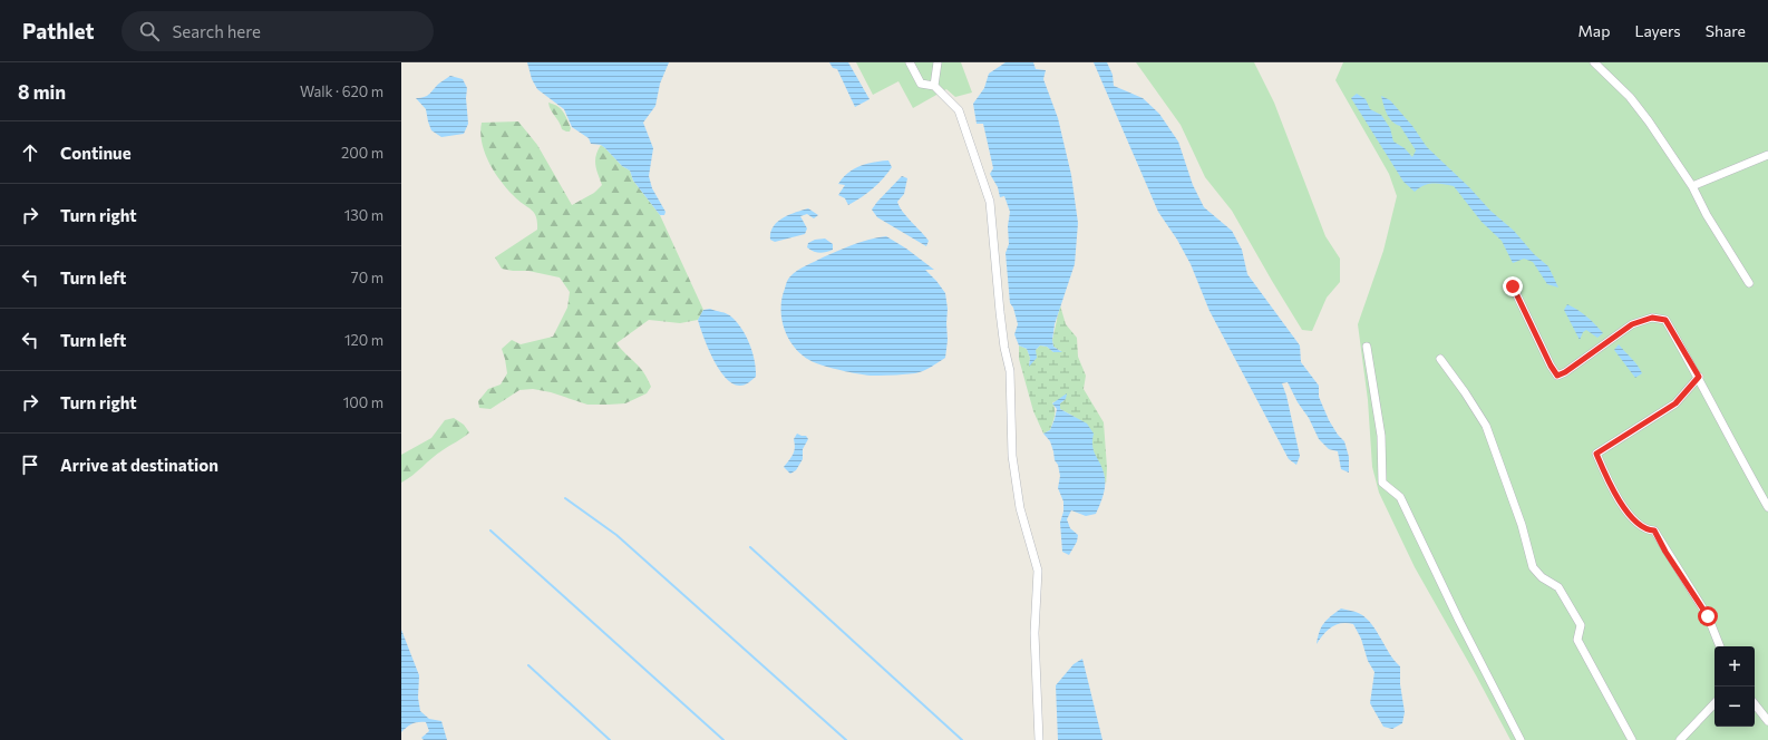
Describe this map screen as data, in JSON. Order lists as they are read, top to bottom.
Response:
{
  "page": {
    "header": "Pathlet",
    "search": "Search here",
    "nav": ["Map", "Layers", "Share"],
    "heading": ["8 min", "Walk · 620 m"],
    "list": [
      ["Continue", "200 m"],
      ["Turn right", "130 m"],
      ["Turn left", "70 m"],
      ["Turn left", "120 m"],
      ["Turn right", "100 m"],
      "Arrive at destination"
    ],
    "map_buttons": ["+", "−"]
  }
}
